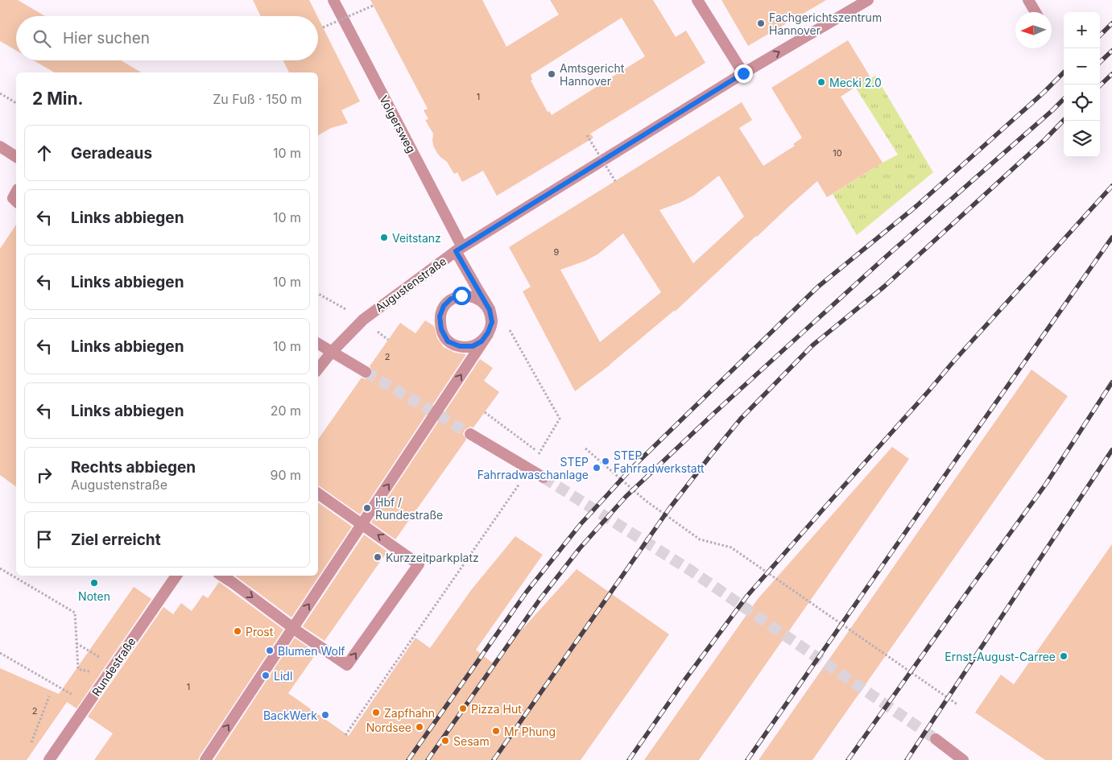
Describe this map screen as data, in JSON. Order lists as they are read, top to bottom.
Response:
{
  "streets": {
    "street": ["Volgersweg", "Augustenstraße", "Rundestraße"]
  },
  "crossings": [
    ["Volgersweg", "Augustenstraße"]
  ],
  "places": [
    "Fachgerichtszentrum Hannover",
    "Amtsgericht Hannover",
    "Mecki 2.0",
    "Veitstanz",
    "STEP Fahrradwerkstatt",
    "STEP Fahrradwaschanlage",
    "Hbf / Rundestraße",
    "Kurzzeitparkplatz",
    "Noten",
    "Prost",
    "Blumen Wolf",
    "Ernst-August-Carree",
    "Lidl",
    "Pizza Hut",
    "Zapfhahn",
    "BackWerk",
    "Nordsee",
    "Mr Phung",
    "Sesam"
  ],
  "house_numbers": [
    "1",
    "10",
    "9",
    "2",
    "1",
    "2"
  ],
  "north": "left",
  "page": {
    "map_buttons": ["+", "−"],
    "search": "Hier suchen",
    "heading": ["2 Min.", "Zu Fuß · 150 m"],
    "list": [
      ["Geradeaus", "10 m"],
      ["Links abbiegen", "10 m"],
      ["Links abbiegen", "10 m"],
      ["Links abbiegen", "10 m"],
      ["Links abbiegen", "20 m"],
      ["Rechts abbiegen", "Augustenstraße", "90 m"],
      "Ziel erreicht"
    ]
  }
}
